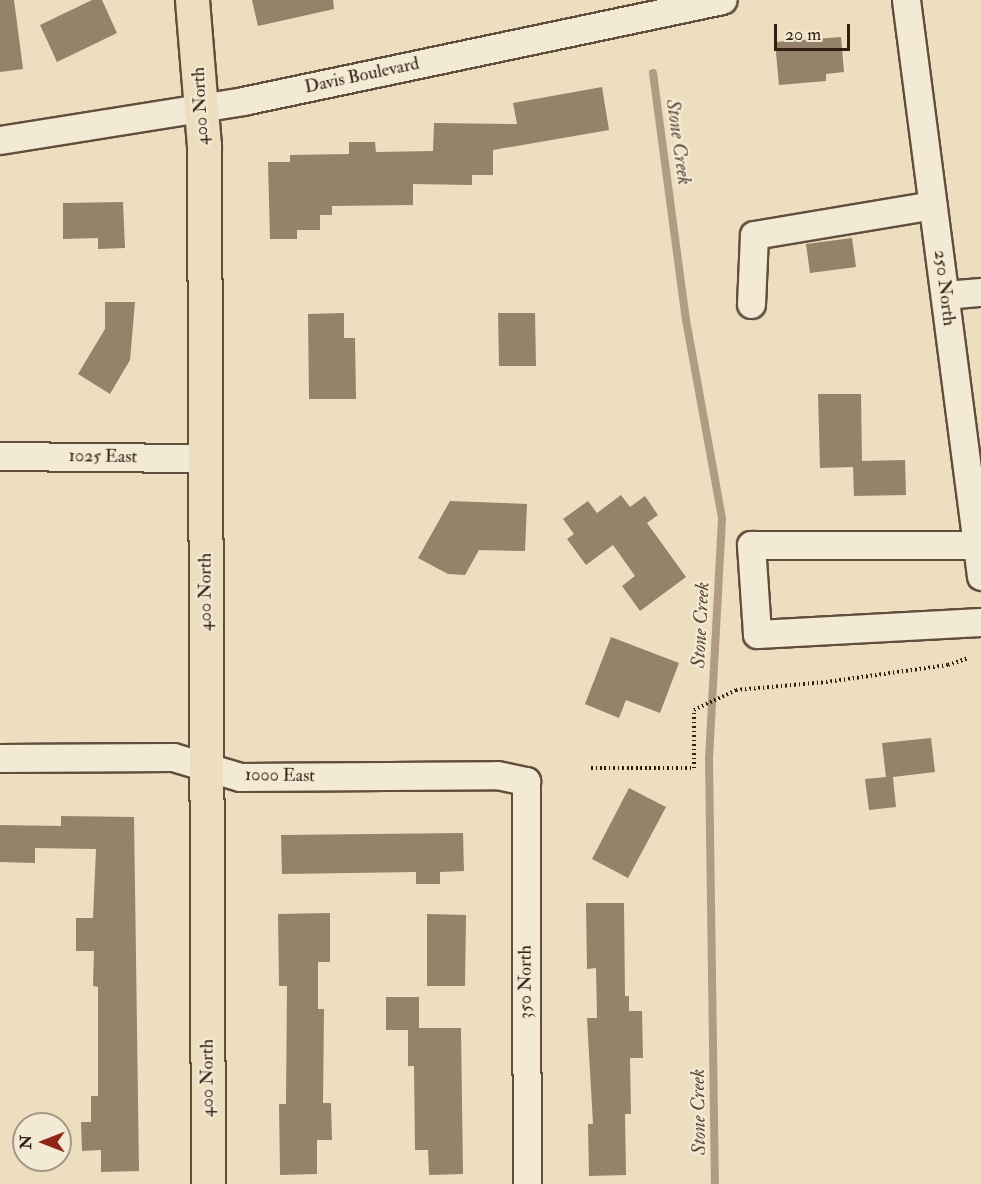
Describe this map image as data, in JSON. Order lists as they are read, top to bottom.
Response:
{
  "streets": {
    "main road": ["400 North"],
    "street": [
      "Davis Boulevard",
      "250 North",
      "1025 East",
      "1000 East",
      "350 North"
    ]
  },
  "crossings": [
    ["Davis Boulevard", "400 North"],
    ["400 North", "1025 East"],
    ["400 North", "1000 East"],
    ["1000 East", "350 North"]
  ],
  "water": ["Stone Creek"],
  "scale_bar": "20 m",
  "north": "left"
}
